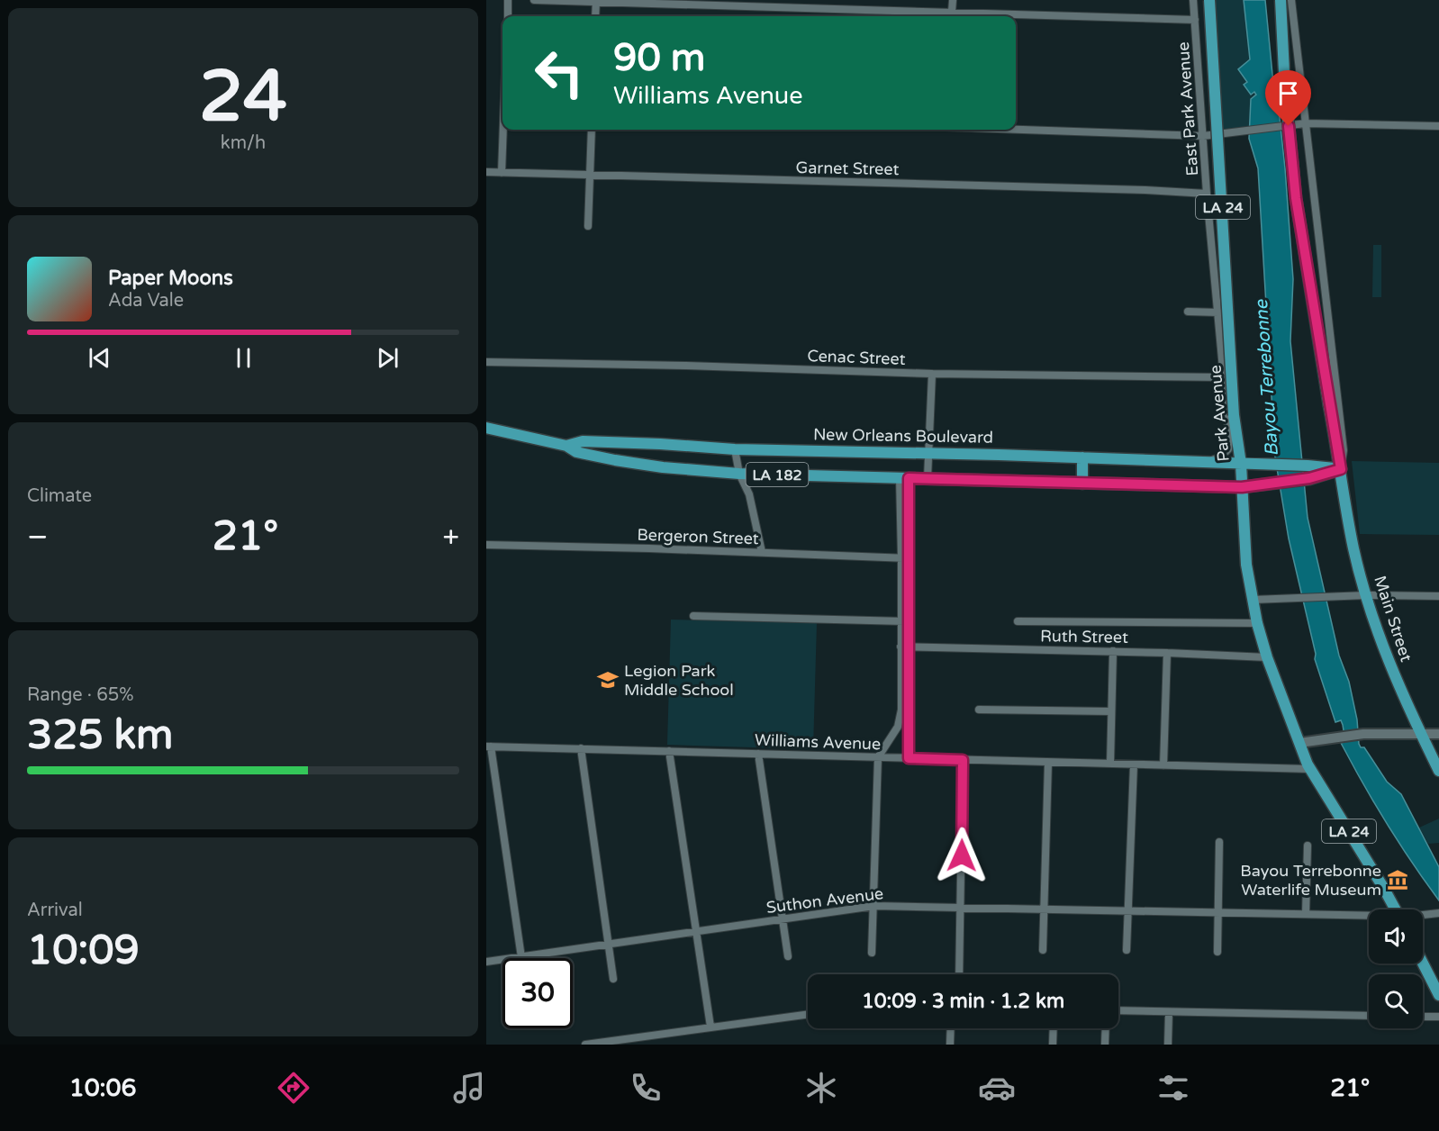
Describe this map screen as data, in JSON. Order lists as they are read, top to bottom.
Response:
{
  "streets": {
    "main road": [
      "LA 24",
      "Park Avenue",
      "New Orleans Boulevard",
      "LA 182",
      "Main Street"
    ],
    "street": [
      "East Park Avenue",
      "Garnet Street",
      "Cenac Street",
      "Bergeron Street",
      "Ruth Street",
      "Williams Avenue",
      "Suthon Avenue"
    ]
  },
  "crossings": [
    ["East Park Avenue", "Garnet Street"],
    ["East Park Avenue", "Cenac Street"],
    ["East Park Avenue", "New Orleans Boulevard"],
    ["Park Avenue", "New Orleans Boulevard"],
    ["Park Avenue", "LA 182"],
    ["Park Avenue", "Ruth Street"],
    ["Park Avenue", "Williams Avenue"],
    ["New Orleans Boulevard", "LA 182"],
    ["LA 182", "Main Street"]
  ],
  "water": ["Bayou Terrebonne"],
  "places": {
    "school or university": ["Legion Park Middle School"],
    "museum": ["Bayou Terrebonne Waterlife Museum"]
  },
  "page": {
    "tile": [
      ["24", "km/h"],
      "Climate",
      ["Range · 65%", "325 km"],
      ["Arrival", "10:09"]
    ],
    "turn": ["90 m", "Williams Avenue"],
    "song": ["Paper Moons", "Ada Vale"],
    "heat": ["−", "21°", "+"],
    "limit": "30",
    "trip": "10:09 · 3 min · 1.2 km",
    "tabs": ["10:06", "21°"]
  }
}
